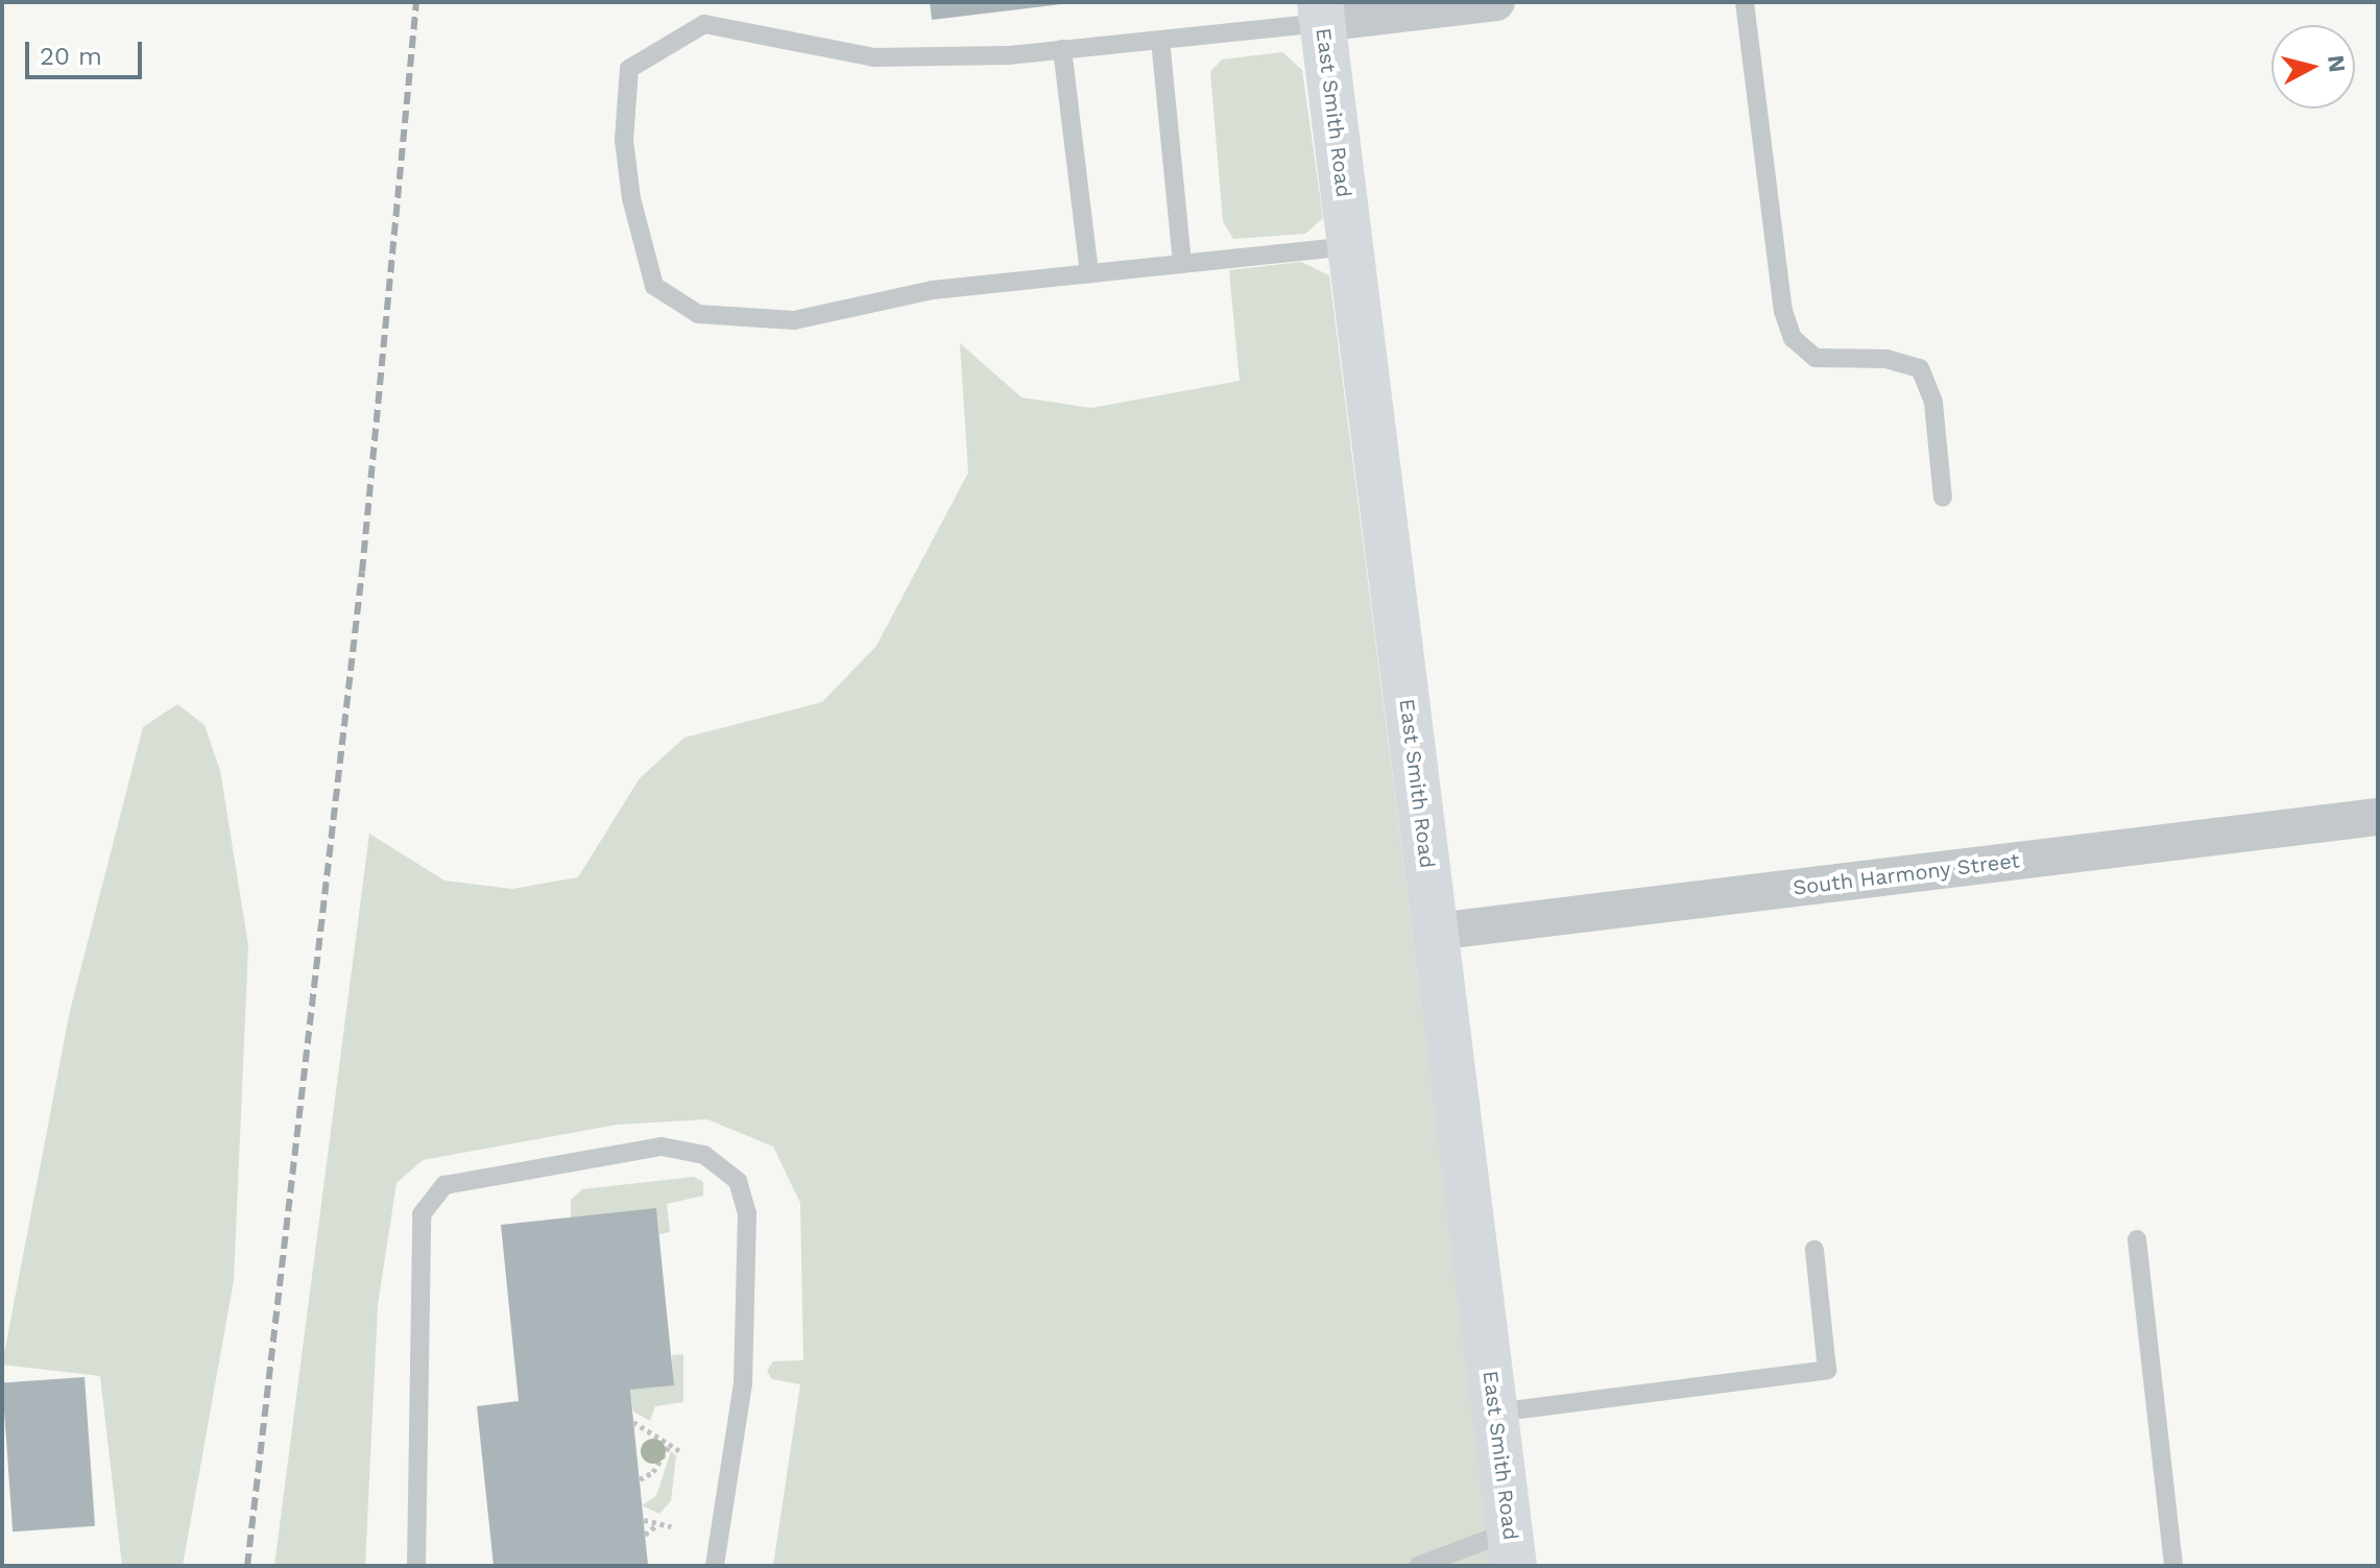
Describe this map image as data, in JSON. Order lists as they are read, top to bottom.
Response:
{
  "streets": {
    "street": ["East Smith Road", "South Harmony Street"]
  },
  "crossings": [
    ["East Smith Road", "South Harmony Street"]
  ],
  "scale_bar": "20 m",
  "north": "right"
}
